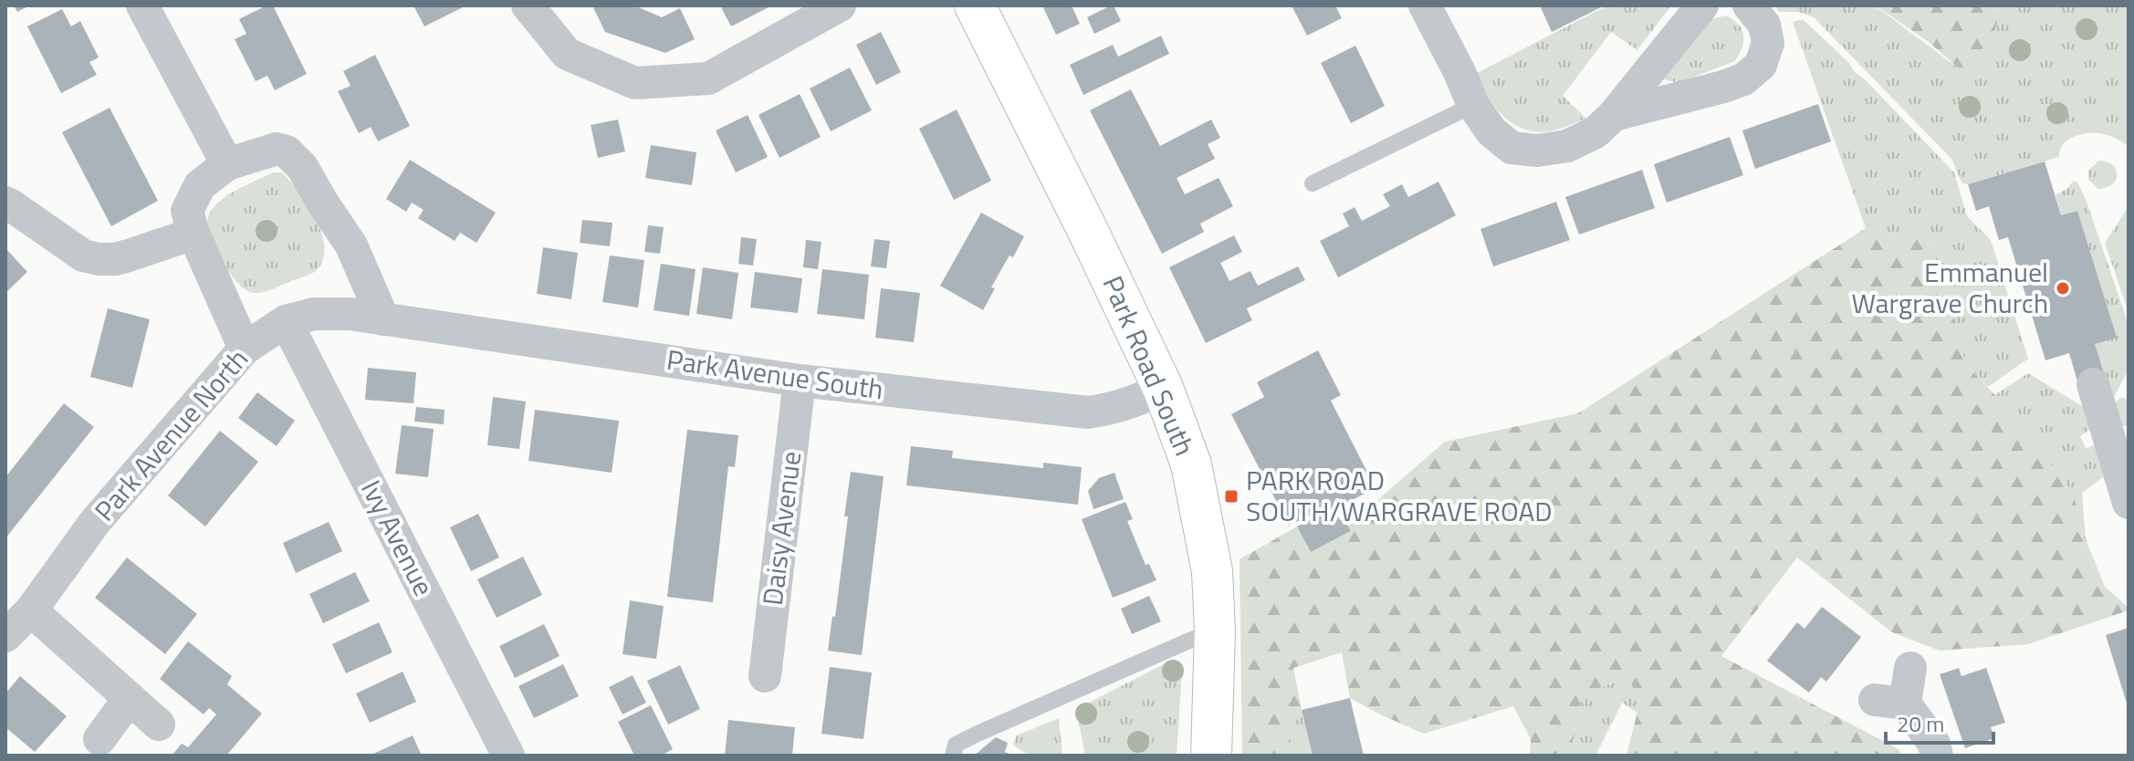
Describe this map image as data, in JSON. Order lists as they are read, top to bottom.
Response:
{
  "streets": {
    "street": [
      "Park Road South",
      "Park Avenue South",
      "Park Avenue North",
      "Daisy Avenue",
      "Ivy Avenue"
    ]
  },
  "crossings": [
    ["Park Road South", "Park Avenue South"],
    ["Park Avenue South", "Park Avenue North"],
    ["Park Avenue South", "Daisy Avenue"],
    ["Park Avenue North", "Ivy Avenue"]
  ],
  "places": {
    "other": ["Emmanuel Wargrave Church"],
    "transit": ["PARK ROAD SOUTH/WARGRAVE ROAD"]
  },
  "scale_bar": "20 m"
}
